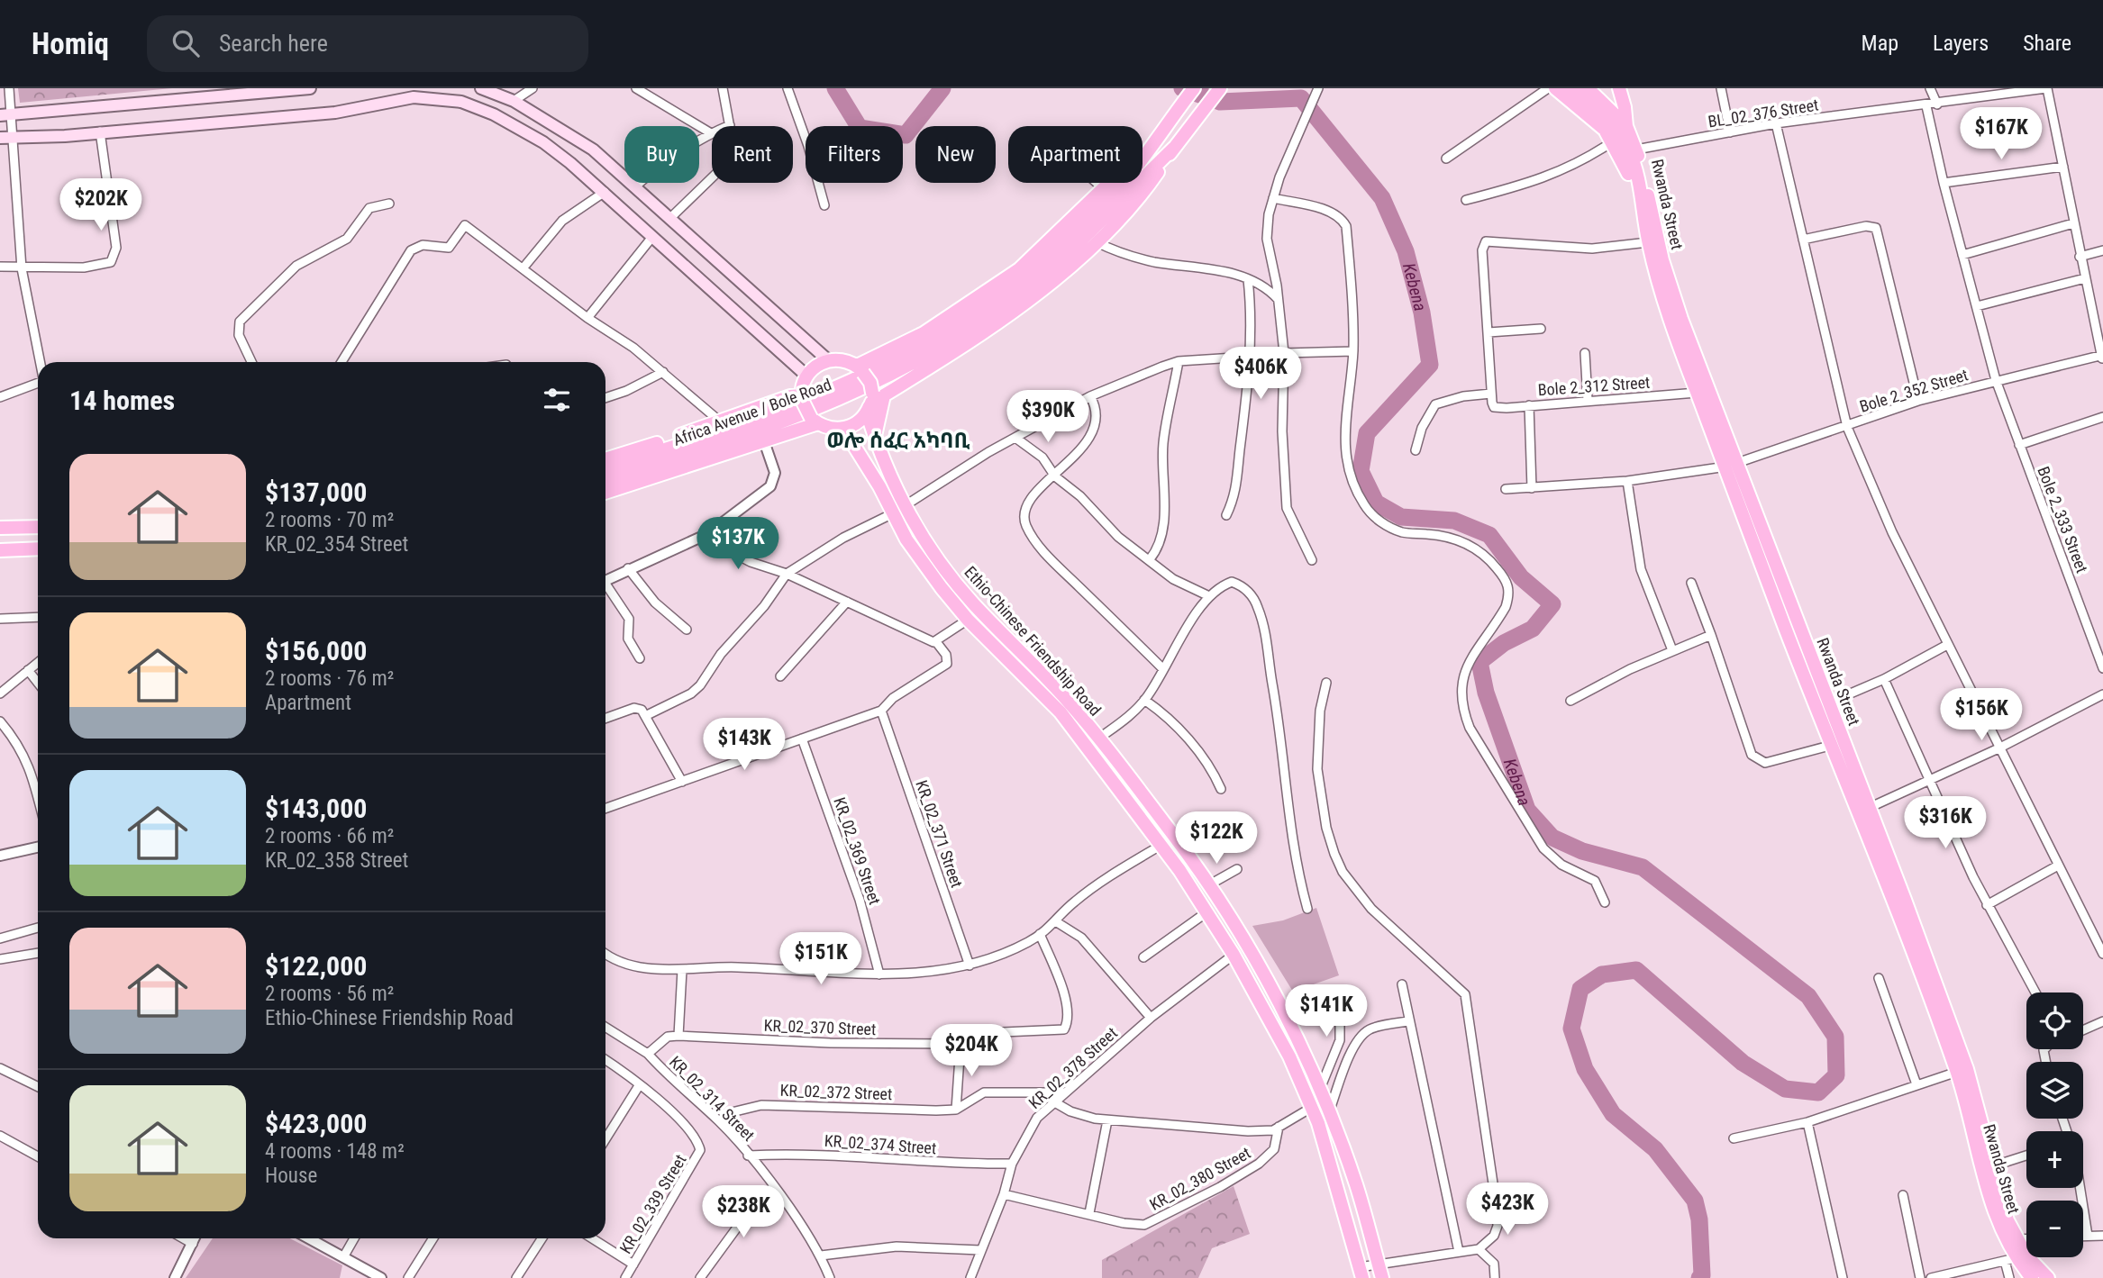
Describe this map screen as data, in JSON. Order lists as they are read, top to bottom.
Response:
{
  "streets": {
    "main road": ["Rwanda Street", "Africa Avenue / Bole Road", "Ethio-Chinese Friendship Road"],
    "street": [
      "BL_02_376 Street",
      "Bole 2_312 Street",
      "Bole 2_352 Street",
      "Bole 2_333 Street",
      "KR_02_371 Street",
      "KR_02_369 Street",
      "KR_02_370 Street",
      "KR_02_378 Street",
      "KR_02_372 Street",
      "KR_02_314 Street",
      "KR_02_374 Street",
      "KR_02_380 Street",
      "KR_02_339 Street"
    ]
  },
  "crossings": [
    ["BL_02_376 Street", "Rwanda Street"],
    ["BL_02_376 Street", "Bole 2_333 Street"],
    ["Rwanda Street", "Bole 2_312 Street"],
    ["Rwanda Street", "Bole 2_352 Street"],
    ["Bole 2_352 Street", "Bole 2_333 Street"],
    ["Africa Avenue / Bole Road", "Ethio-Chinese Friendship Road"],
    ["Ethio-Chinese Friendship Road", "KR_02_378 Street"],
    ["KR_02_370 Street", "KR_02_314 Street"],
    ["KR_02_378 Street", "KR_02_374 Street"],
    ["KR_02_378 Street", "KR_02_380 Street"],
    ["KR_02_372 Street", "KR_02_314 Street"],
    ["KR_02_314 Street", "KR_02_374 Street"]
  ],
  "districts": ["ወሎ ሰፈር አካባቢ"],
  "water": ["Kebena"],
  "page": {
    "header": "Homiq",
    "search": "Search here",
    "nav": ["Map", "Layers", "Share"],
    "price": [
      "$167K",
      "$202K",
      "$406K",
      "$390K",
      "$137K",
      "$156K",
      "$143K",
      "$316K",
      "$122K",
      "$151K",
      "$141K",
      "$204K",
      "$423K",
      "$238K"
    ],
    "chip": [
      "Buy",
      "Rent",
      "Filters",
      "New",
      "Apartment"
    ],
    "heading": "14 homes",
    "list": [
      {
        "name": "$137,000",
        "note": "2 rooms · 70 m² · KR_02_354 Street"
      },
      {
        "name": "$156,000",
        "note": "2 rooms · 76 m² · Apartment"
      },
      {
        "name": "$143,000",
        "note": "2 rooms · 66 m² · KR_02_358 Street"
      },
      {
        "name": "$122,000",
        "note": "2 rooms · 56 m² · Ethio-Chinese Friendship Road"
      },
      {
        "name": "$423,000",
        "note": "4 rooms · 148 m² · House"
      }
    ],
    "map_buttons": ["+", "−"]
  }
}
